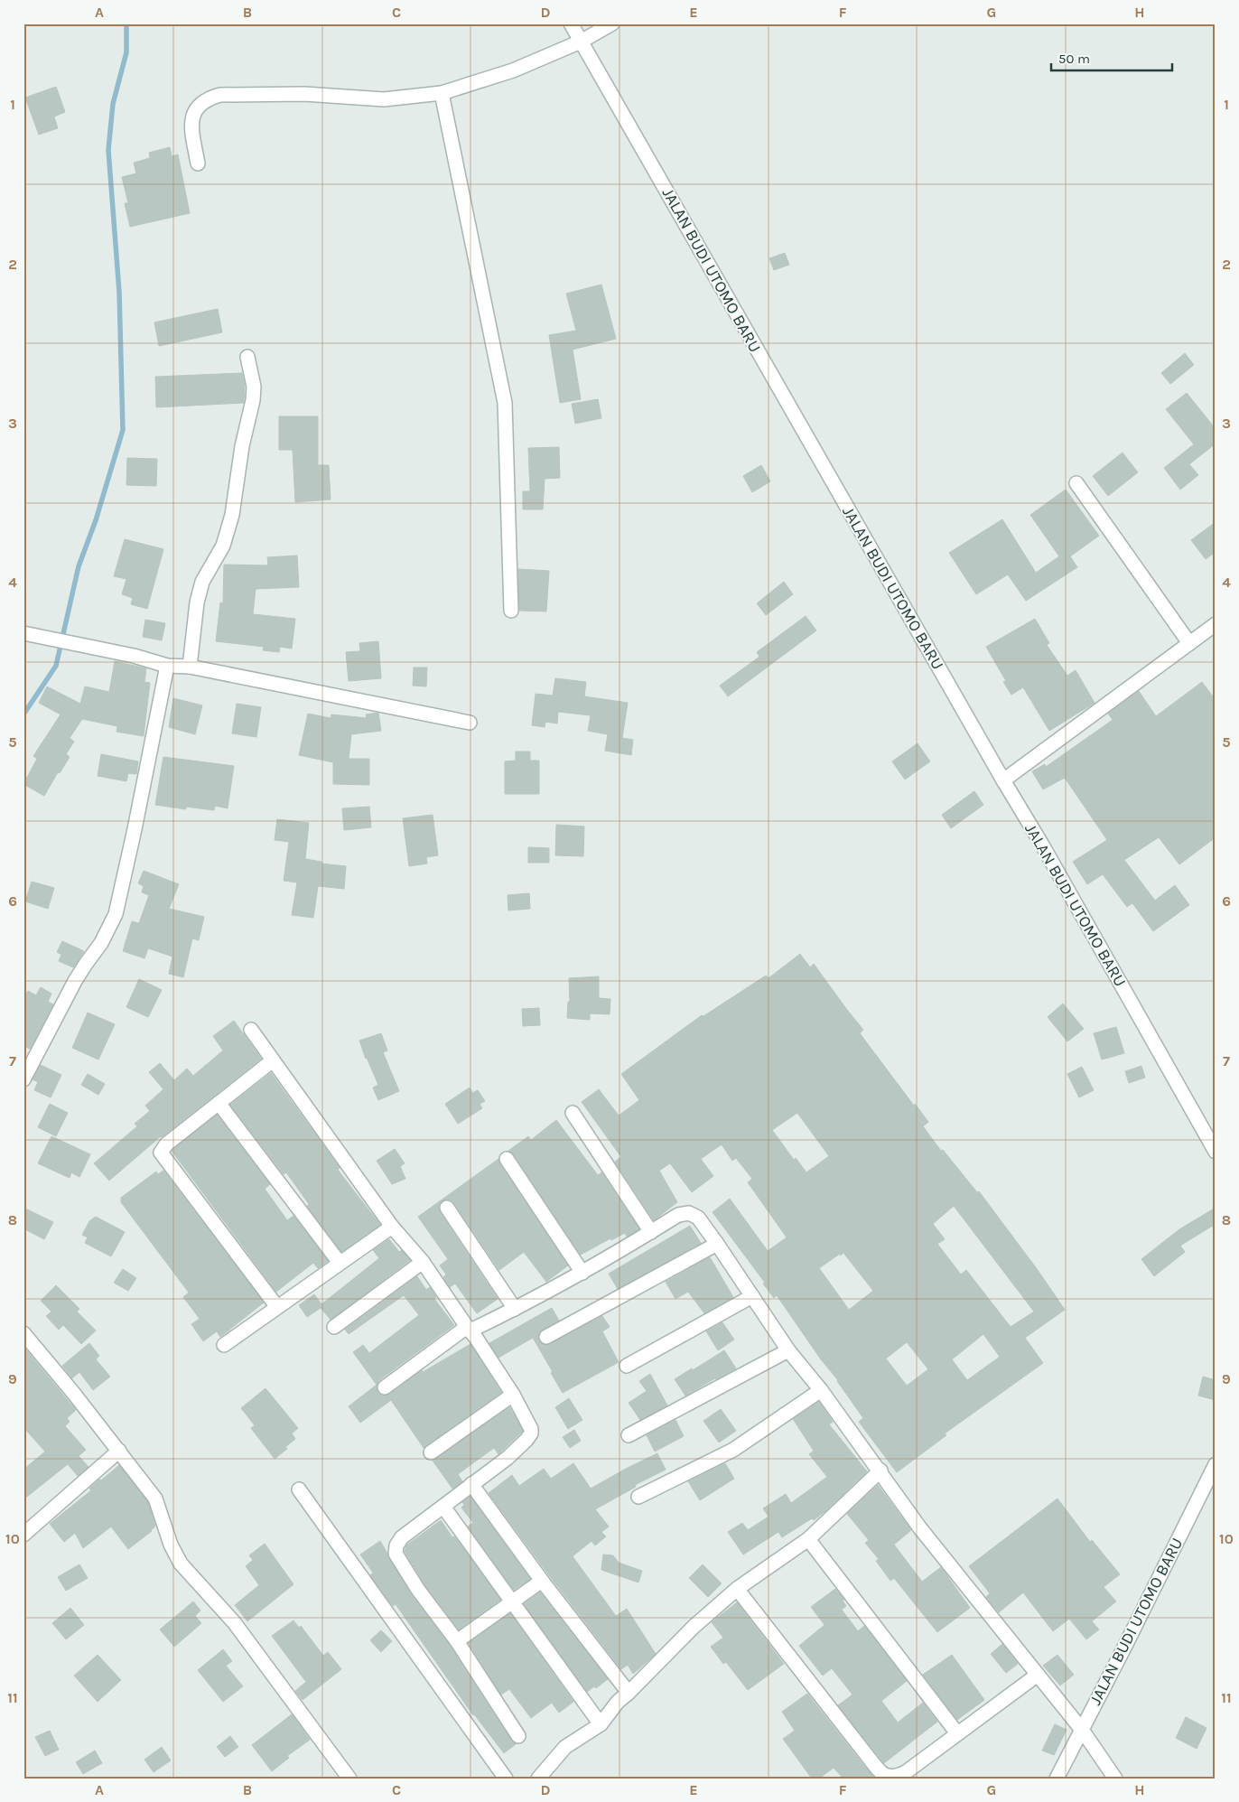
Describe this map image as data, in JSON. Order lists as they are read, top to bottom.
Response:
{
  "streets": {
    "street": ["JALAN BUDI UTOMO BARU"]
  },
  "scale_bar": "50 m",
  "grid": {
    "columns": [
      "A",
      "B",
      "C",
      "D",
      "E",
      "F",
      "G",
      "H"
    ],
    "rows": [
      "1",
      "2",
      "3",
      "4",
      "5",
      "6",
      "7",
      "8",
      "9",
      "10",
      "11"
    ]
  }
}
